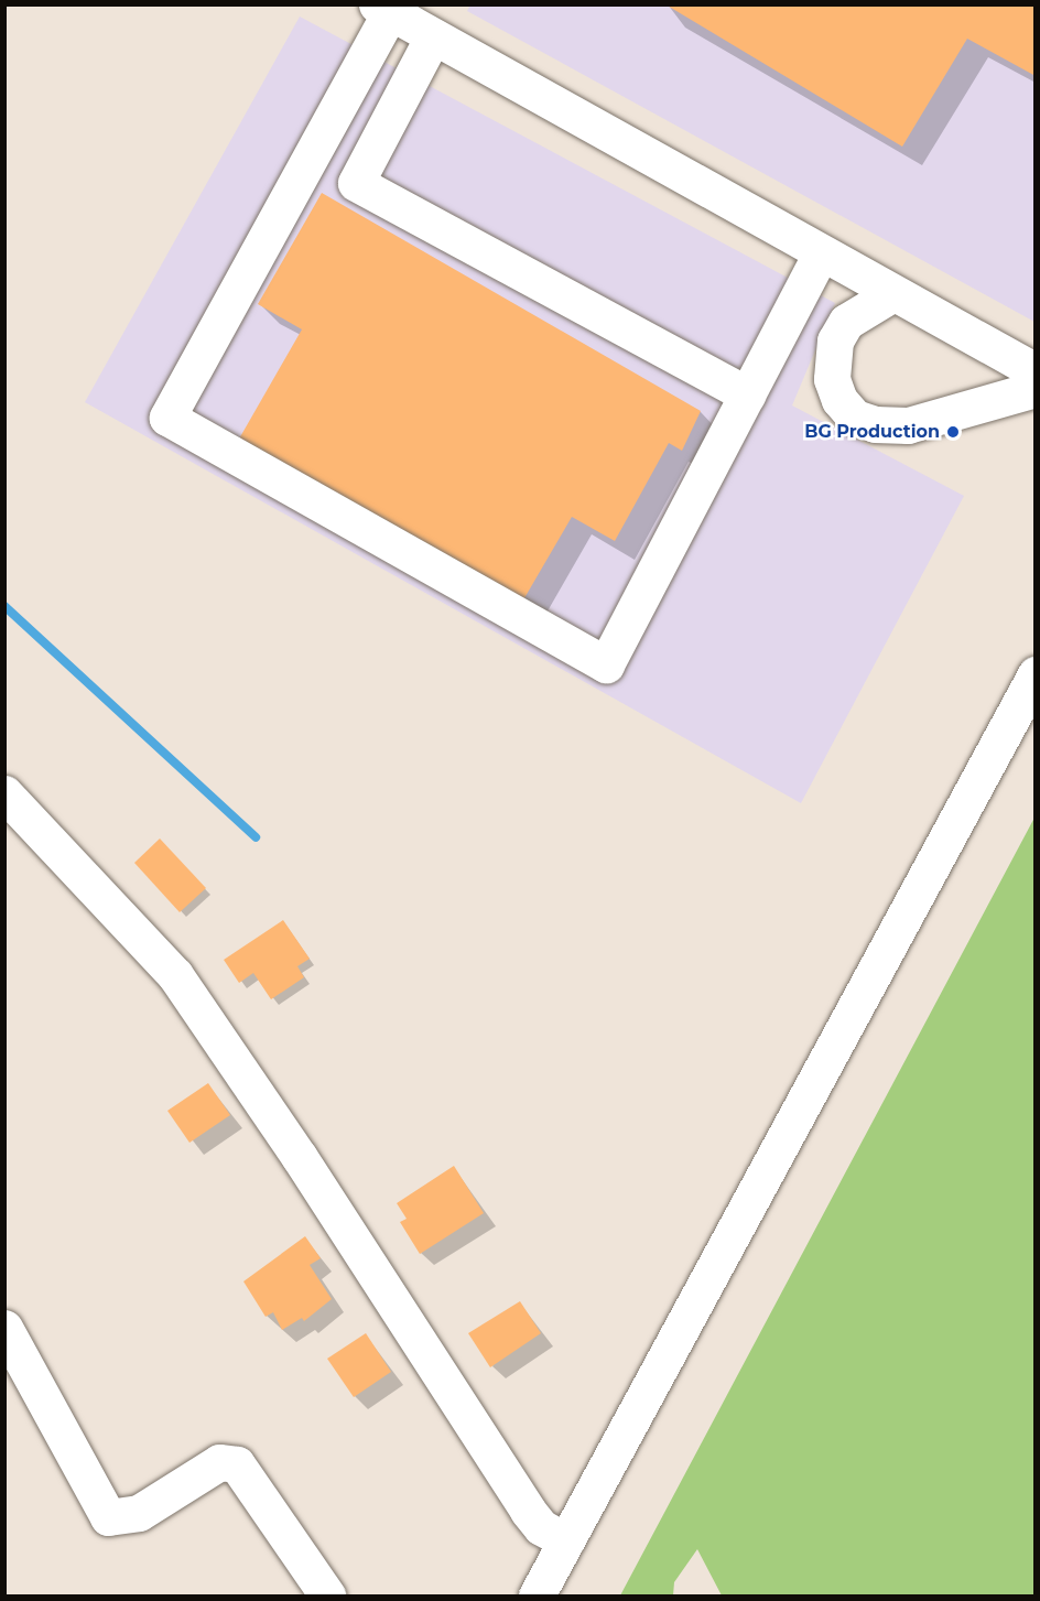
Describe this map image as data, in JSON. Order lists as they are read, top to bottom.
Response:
{
  "places": ["BG Production"]
}
